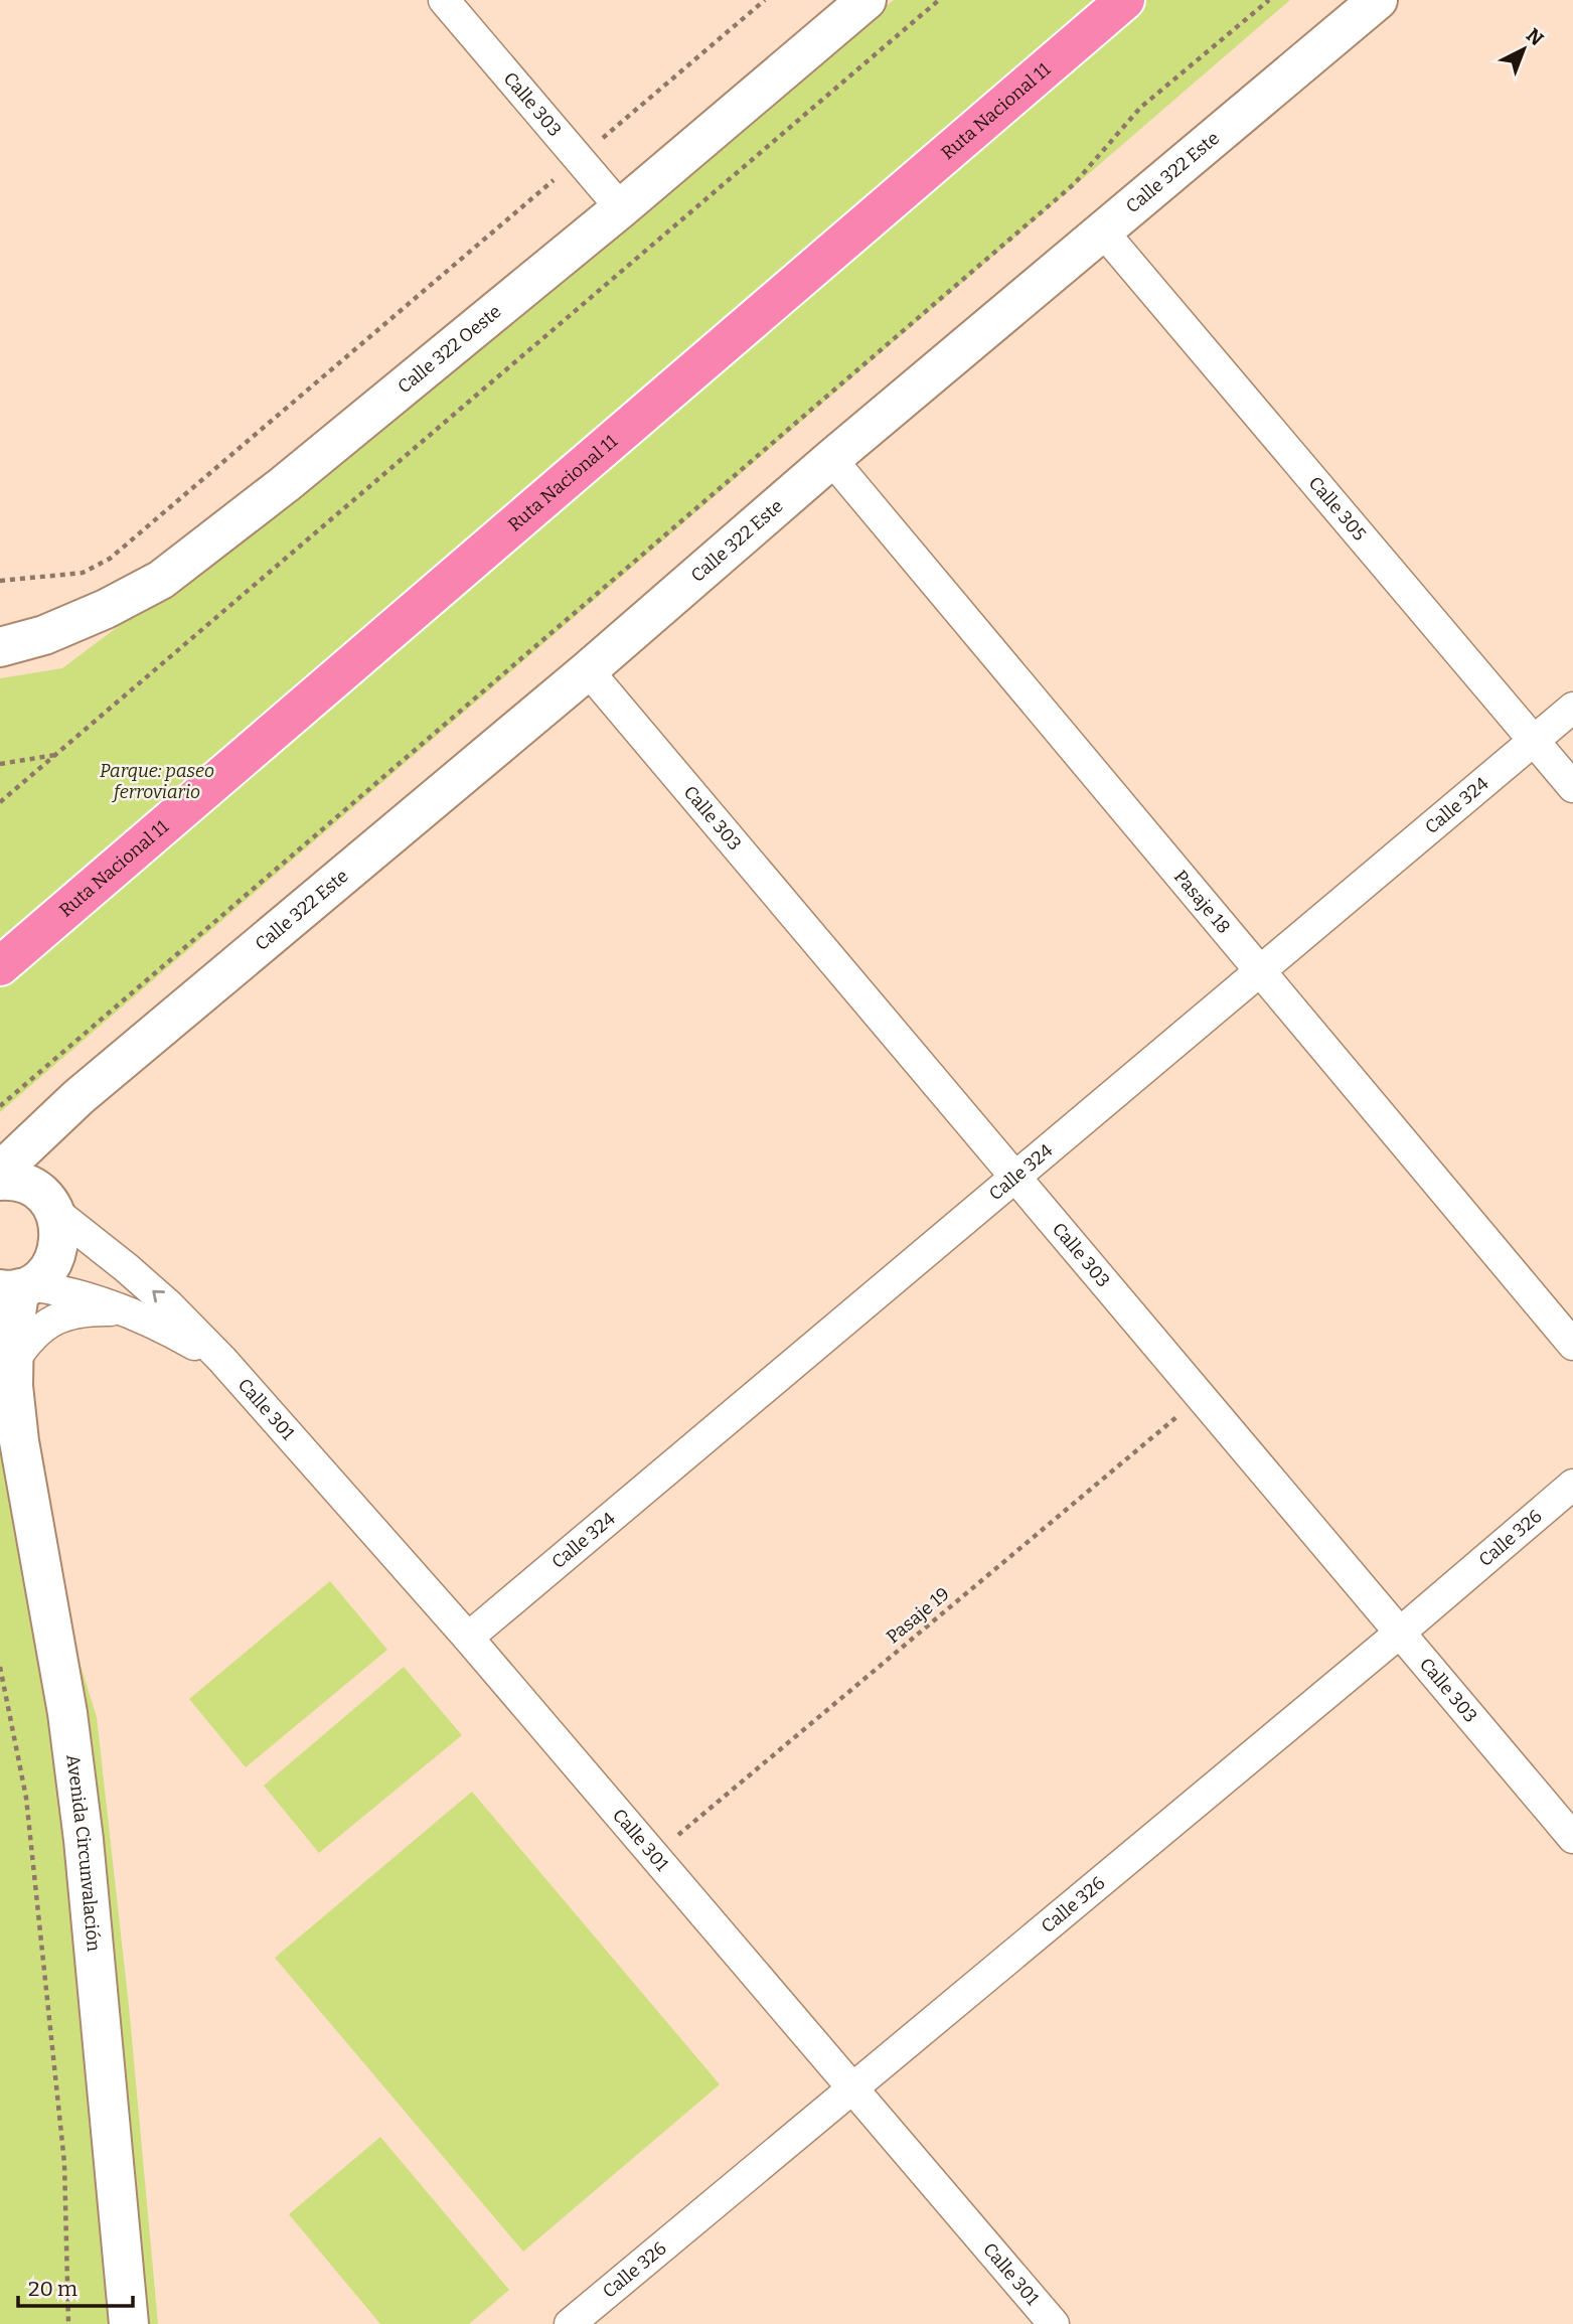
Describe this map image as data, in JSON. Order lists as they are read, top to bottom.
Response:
{
  "streets": {
    "highway": ["Ruta Nacional 11"],
    "street": [
      "Calle 303",
      "Calle 322 Este",
      "Calle 322 Oeste",
      "Calle 305",
      "Calle 324",
      "Pasaje 18",
      "Calle 301",
      "Calle 326",
      "Avenida Circunvalación"
    ],
    "path": ["Pasaje 19"]
  },
  "crossings": [
    ["Calle 303", "Calle 322 Este"],
    ["Calle 303", "Calle 322 Oeste"],
    ["Calle 303", "Calle 324"],
    ["Calle 303", "Calle 326"],
    ["Calle 303", "Pasaje 19"],
    ["Calle 322 Este", "Calle 305"],
    ["Calle 322 Este", "Pasaje 18"],
    ["Calle 322 Este", "Calle 301"],
    ["Calle 305", "Calle 324"],
    ["Calle 324", "Pasaje 18"],
    ["Calle 324", "Calle 301"],
    ["Calle 301", "Calle 326"],
    ["Calle 301", "Pasaje 19"],
    ["Calle 301", "Avenida Circunvalación"]
  ],
  "parks": ["Parque: paseo ferroviario"],
  "scale_bar": "20 m",
  "north": "top right"
}
